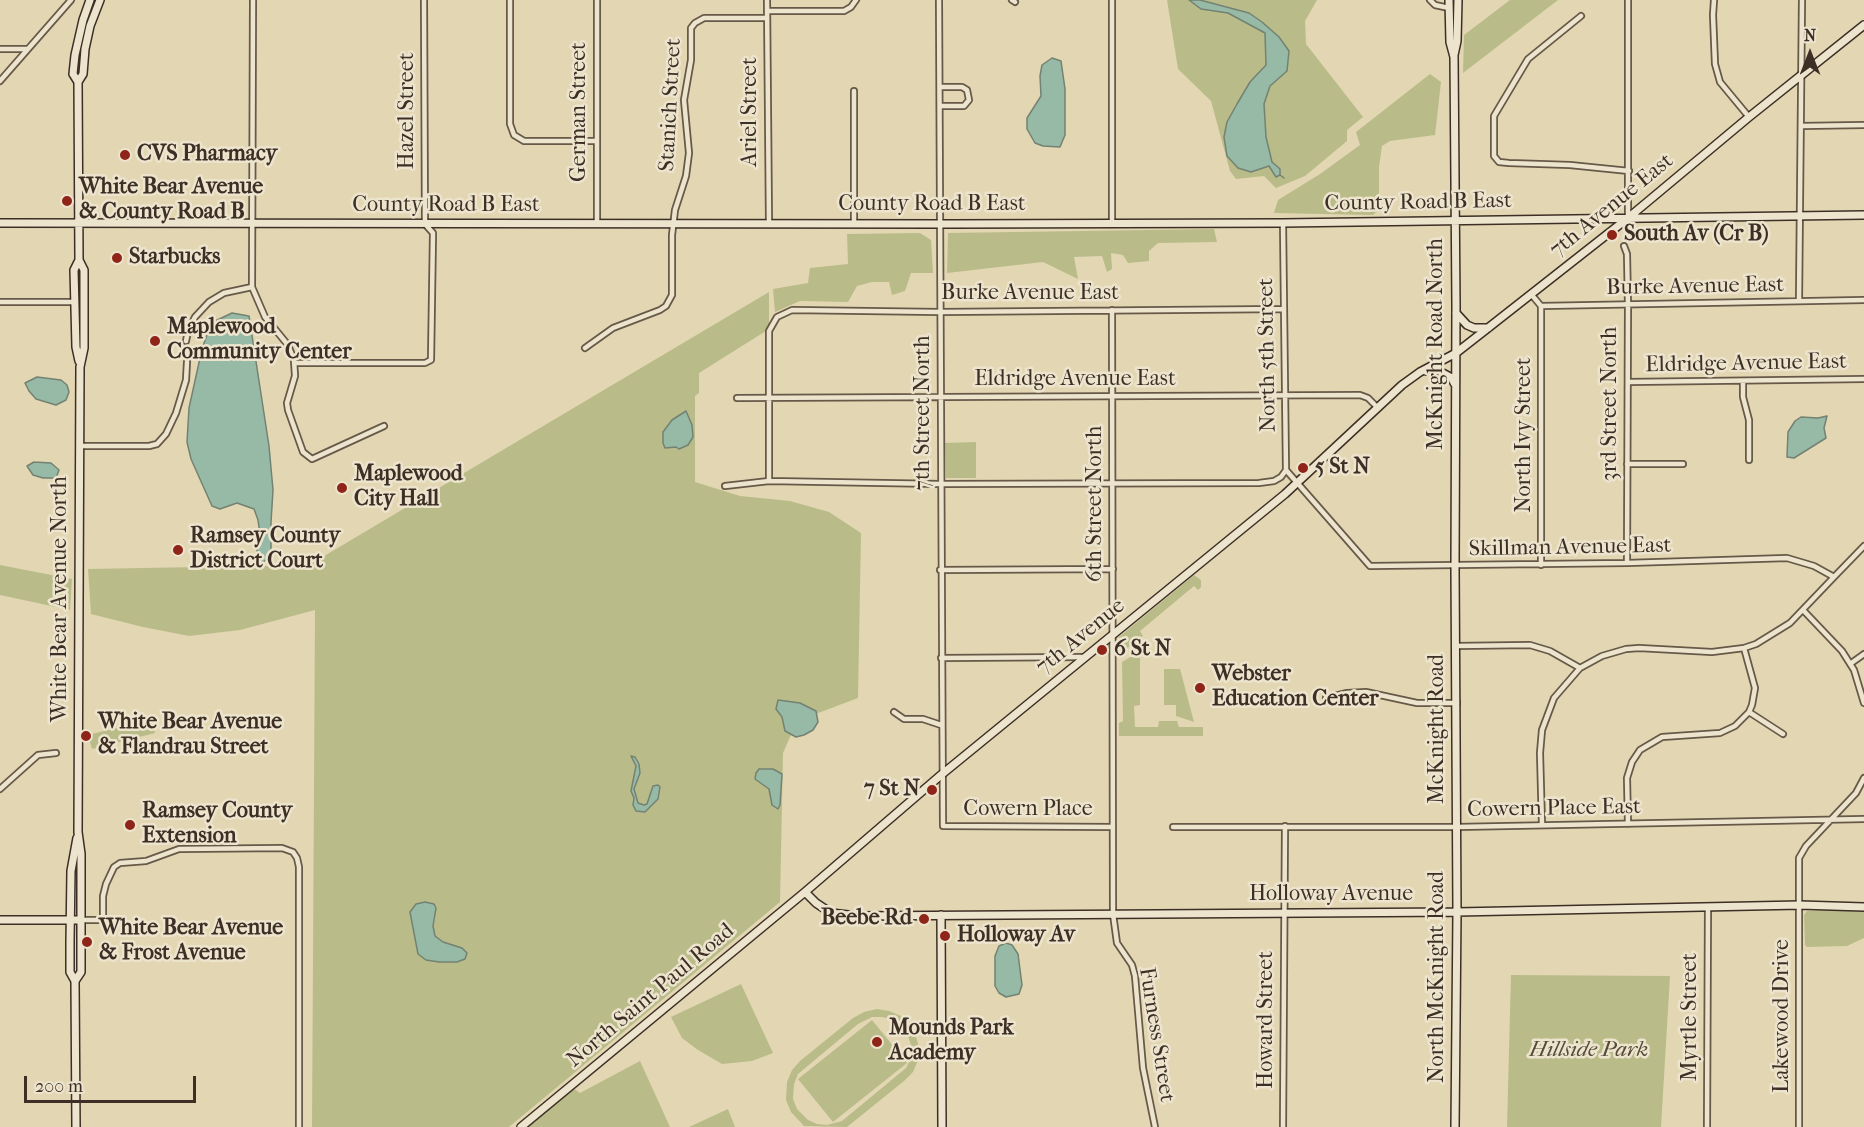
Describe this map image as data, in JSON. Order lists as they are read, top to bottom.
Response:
{
  "streets": {
    "street": [
      "Stanich Street",
      "Hazel Street",
      "German Street",
      "Ariel Street",
      "County Road B East",
      "7th Avenue East",
      "Burke Avenue East",
      "McKnight Road North",
      "North 5th Street",
      "Eldridge Avenue East",
      "3rd Street North",
      "7th Street North",
      "North Ivy Street",
      "6th Street North",
      "Skillman Avenue East",
      "White Bear Avenue North",
      "7th Avenue",
      "McKnight Road",
      "Cowern Place East",
      "Cowern Place",
      "Holloway Avenue",
      "North McKnight Road",
      "North Saint Paul Road",
      "Lakewood Drive",
      "Myrtle Street",
      "Howard Street",
      "Furness Street"
    ]
  },
  "crossings": [
    ["Stanich Street", "Ariel Street"],
    ["Stanich Street", "County Road B East"],
    ["Hazel Street", "County Road B East"],
    ["German Street", "County Road B East"],
    ["Ariel Street", "County Road B East"],
    ["County Road B East", "7th Avenue East"],
    ["County Road B East", "McKnight Road North"],
    ["County Road B East", "North 5th Street"],
    ["County Road B East", "7th Street North"],
    ["County Road B East", "White Bear Avenue North"],
    ["7th Avenue East", "McKnight Road North"],
    ["7th Avenue East", "Eldridge Avenue East"],
    ["7th Avenue East", "7th Avenue"],
    ["Burke Avenue East", "North 5th Street"],
    ["Burke Avenue East", "Eldridge Avenue East"],
    ["Burke Avenue East", "3rd Street North"],
    ["Burke Avenue East", "7th Street North"],
    ["Burke Avenue East", "North Ivy Street"],
    ["Burke Avenue East", "6th Street North"],
    ["McKnight Road North", "Skillman Avenue East"],
    ["McKnight Road North", "McKnight Road"],
    ["North 5th Street", "Eldridge Avenue East"],
    ["Eldridge Avenue East", "3rd Street North"],
    ["Eldridge Avenue East", "7th Street North"],
    ["Eldridge Avenue East", "6th Street North"],
    ["Eldridge Avenue East", "7th Avenue"],
    ["3rd Street North", "Skillman Avenue East"],
    ["7th Street North", "7th Avenue"],
    ["7th Street North", "Cowern Place"],
    ["North Ivy Street", "Skillman Avenue East"],
    ["6th Street North", "7th Avenue"],
    ["6th Street North", "Cowern Place"],
    ["6th Street North", "Holloway Avenue"],
    ["6th Street North", "Furness Street"],
    ["Skillman Avenue East", "7th Avenue"],
    ["7th Avenue", "Holloway Avenue"],
    ["7th Avenue", "North Saint Paul Road"],
    ["McKnight Road", "Cowern Place East"],
    ["McKnight Road", "North McKnight Road"],
    ["Cowern Place East", "North McKnight Road"],
    ["Cowern Place East", "Lakewood Drive"],
    ["Holloway Avenue", "North McKnight Road"],
    ["Holloway Avenue", "North Saint Paul Road"],
    ["Holloway Avenue", "Lakewood Drive"],
    ["Holloway Avenue", "Myrtle Street"],
    ["Holloway Avenue", "Howard Street"],
    ["Holloway Avenue", "Furness Street"]
  ],
  "parks": ["Hillside Park"],
  "places": [
    "CVS Pharmacy",
    "White Bear Avenue & County Road B",
    "South Av (Cr B)",
    "Starbucks",
    "Maplewood Community Center",
    "5 St N",
    "Maplewood City Hall",
    "Ramsey County District Court",
    "6 St N",
    "Webster Education Center",
    "White Bear Avenue & Flandrau Street",
    "7 St N",
    "Ramsey County Extension",
    "Beebe Rd",
    "Holloway Av",
    "White Bear Avenue & Frost Avenue",
    "Mounds Park Academy"
  ],
  "scale_bar": "200 m",
  "north": "top"
}
